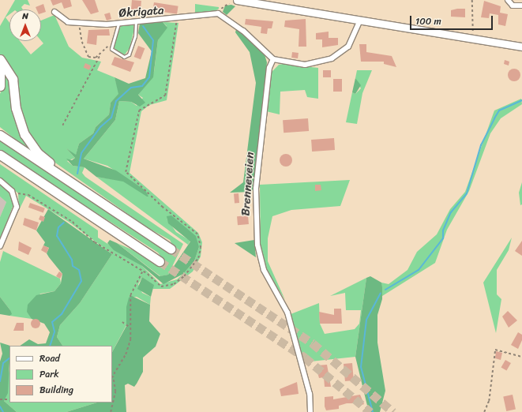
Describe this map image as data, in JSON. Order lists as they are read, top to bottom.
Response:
{
  "streets": {
    "street": ["Økrigata", "Brenneveien"]
  },
  "legend": ["Road", "Park", "Building"],
  "scale_bar": "100 m",
  "north": "top"
}
